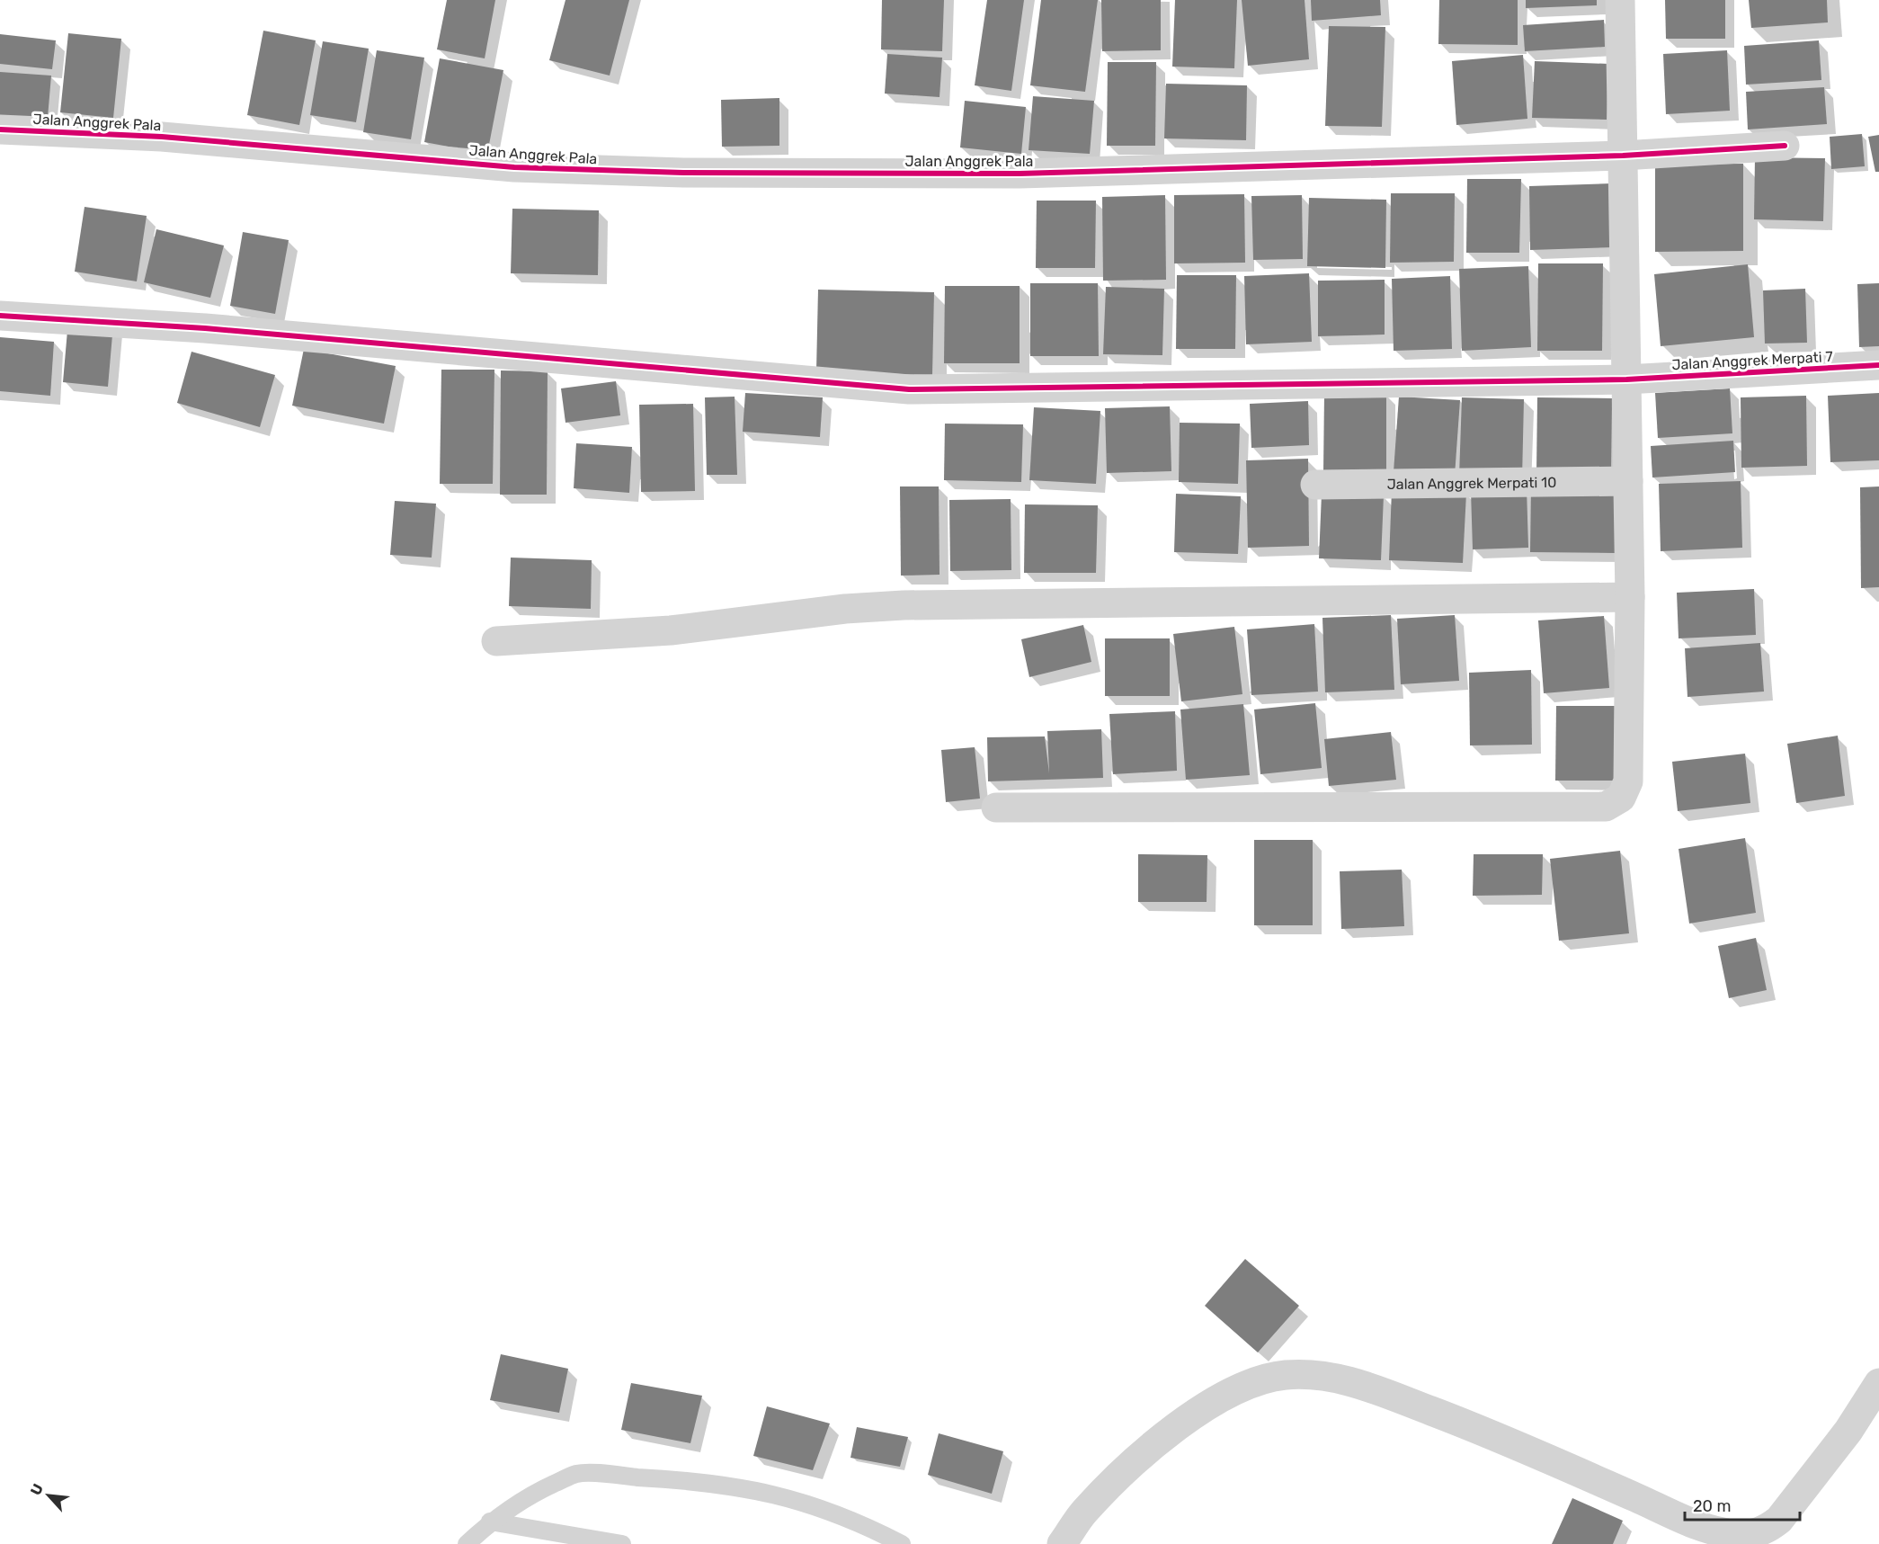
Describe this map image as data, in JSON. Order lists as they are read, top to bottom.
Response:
{
  "streets": {
    "street": ["Jalan Anggrek Pala", "Jalan Anggrek Merpati 7", "Jalan Anggrek Merpati 10"]
  },
  "scale_bar": "20 m",
  "north": "top left"
}
